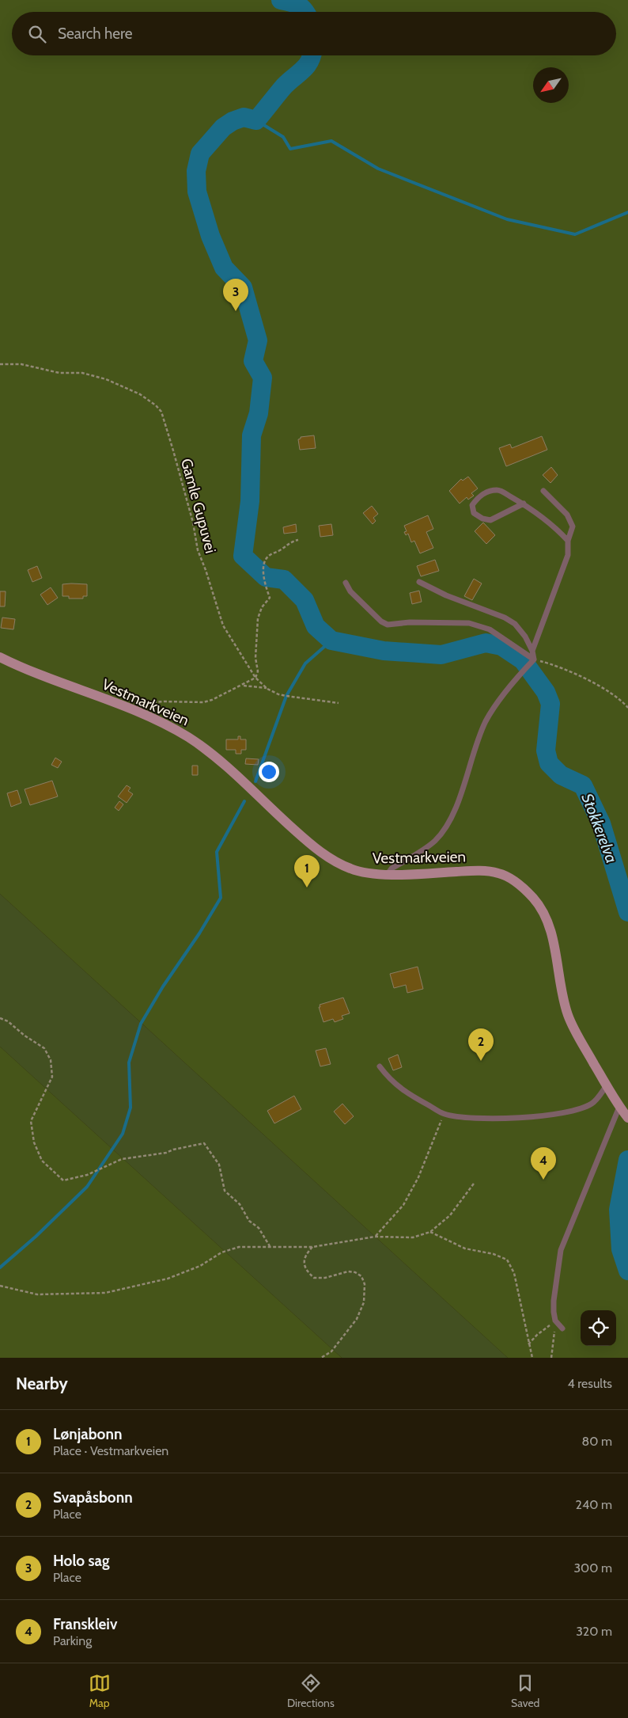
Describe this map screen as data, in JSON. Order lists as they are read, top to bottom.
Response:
{
  "streets": {
    "street": ["Vestmarkveien"],
    "path": ["Gamle Gupuvei"]
  },
  "water": ["Stokkerelva"],
  "north": "bottom left",
  "page": {
    "search": "Search here",
    "pins": [
      "3",
      "1",
      "2",
      "4"
    ],
    "heading": ["Nearby", "4 results"],
    "list": [
      {
        "mark": "1",
        "name": "Lønjabonn",
        "note": "Place · Vestmarkveien",
        "value": "80 m"
      },
      {
        "mark": "2",
        "name": "Svapåsbonn",
        "note": "Place",
        "value": "240 m"
      },
      {
        "mark": "3",
        "name": "Holo sag",
        "note": "Place",
        "value": "300 m"
      },
      {
        "mark": "4",
        "name": "Franskleiv",
        "note": "Parking",
        "value": "320 m"
      }
    ],
    "nav": ["Map", "Directions", "Saved"]
  }
}
